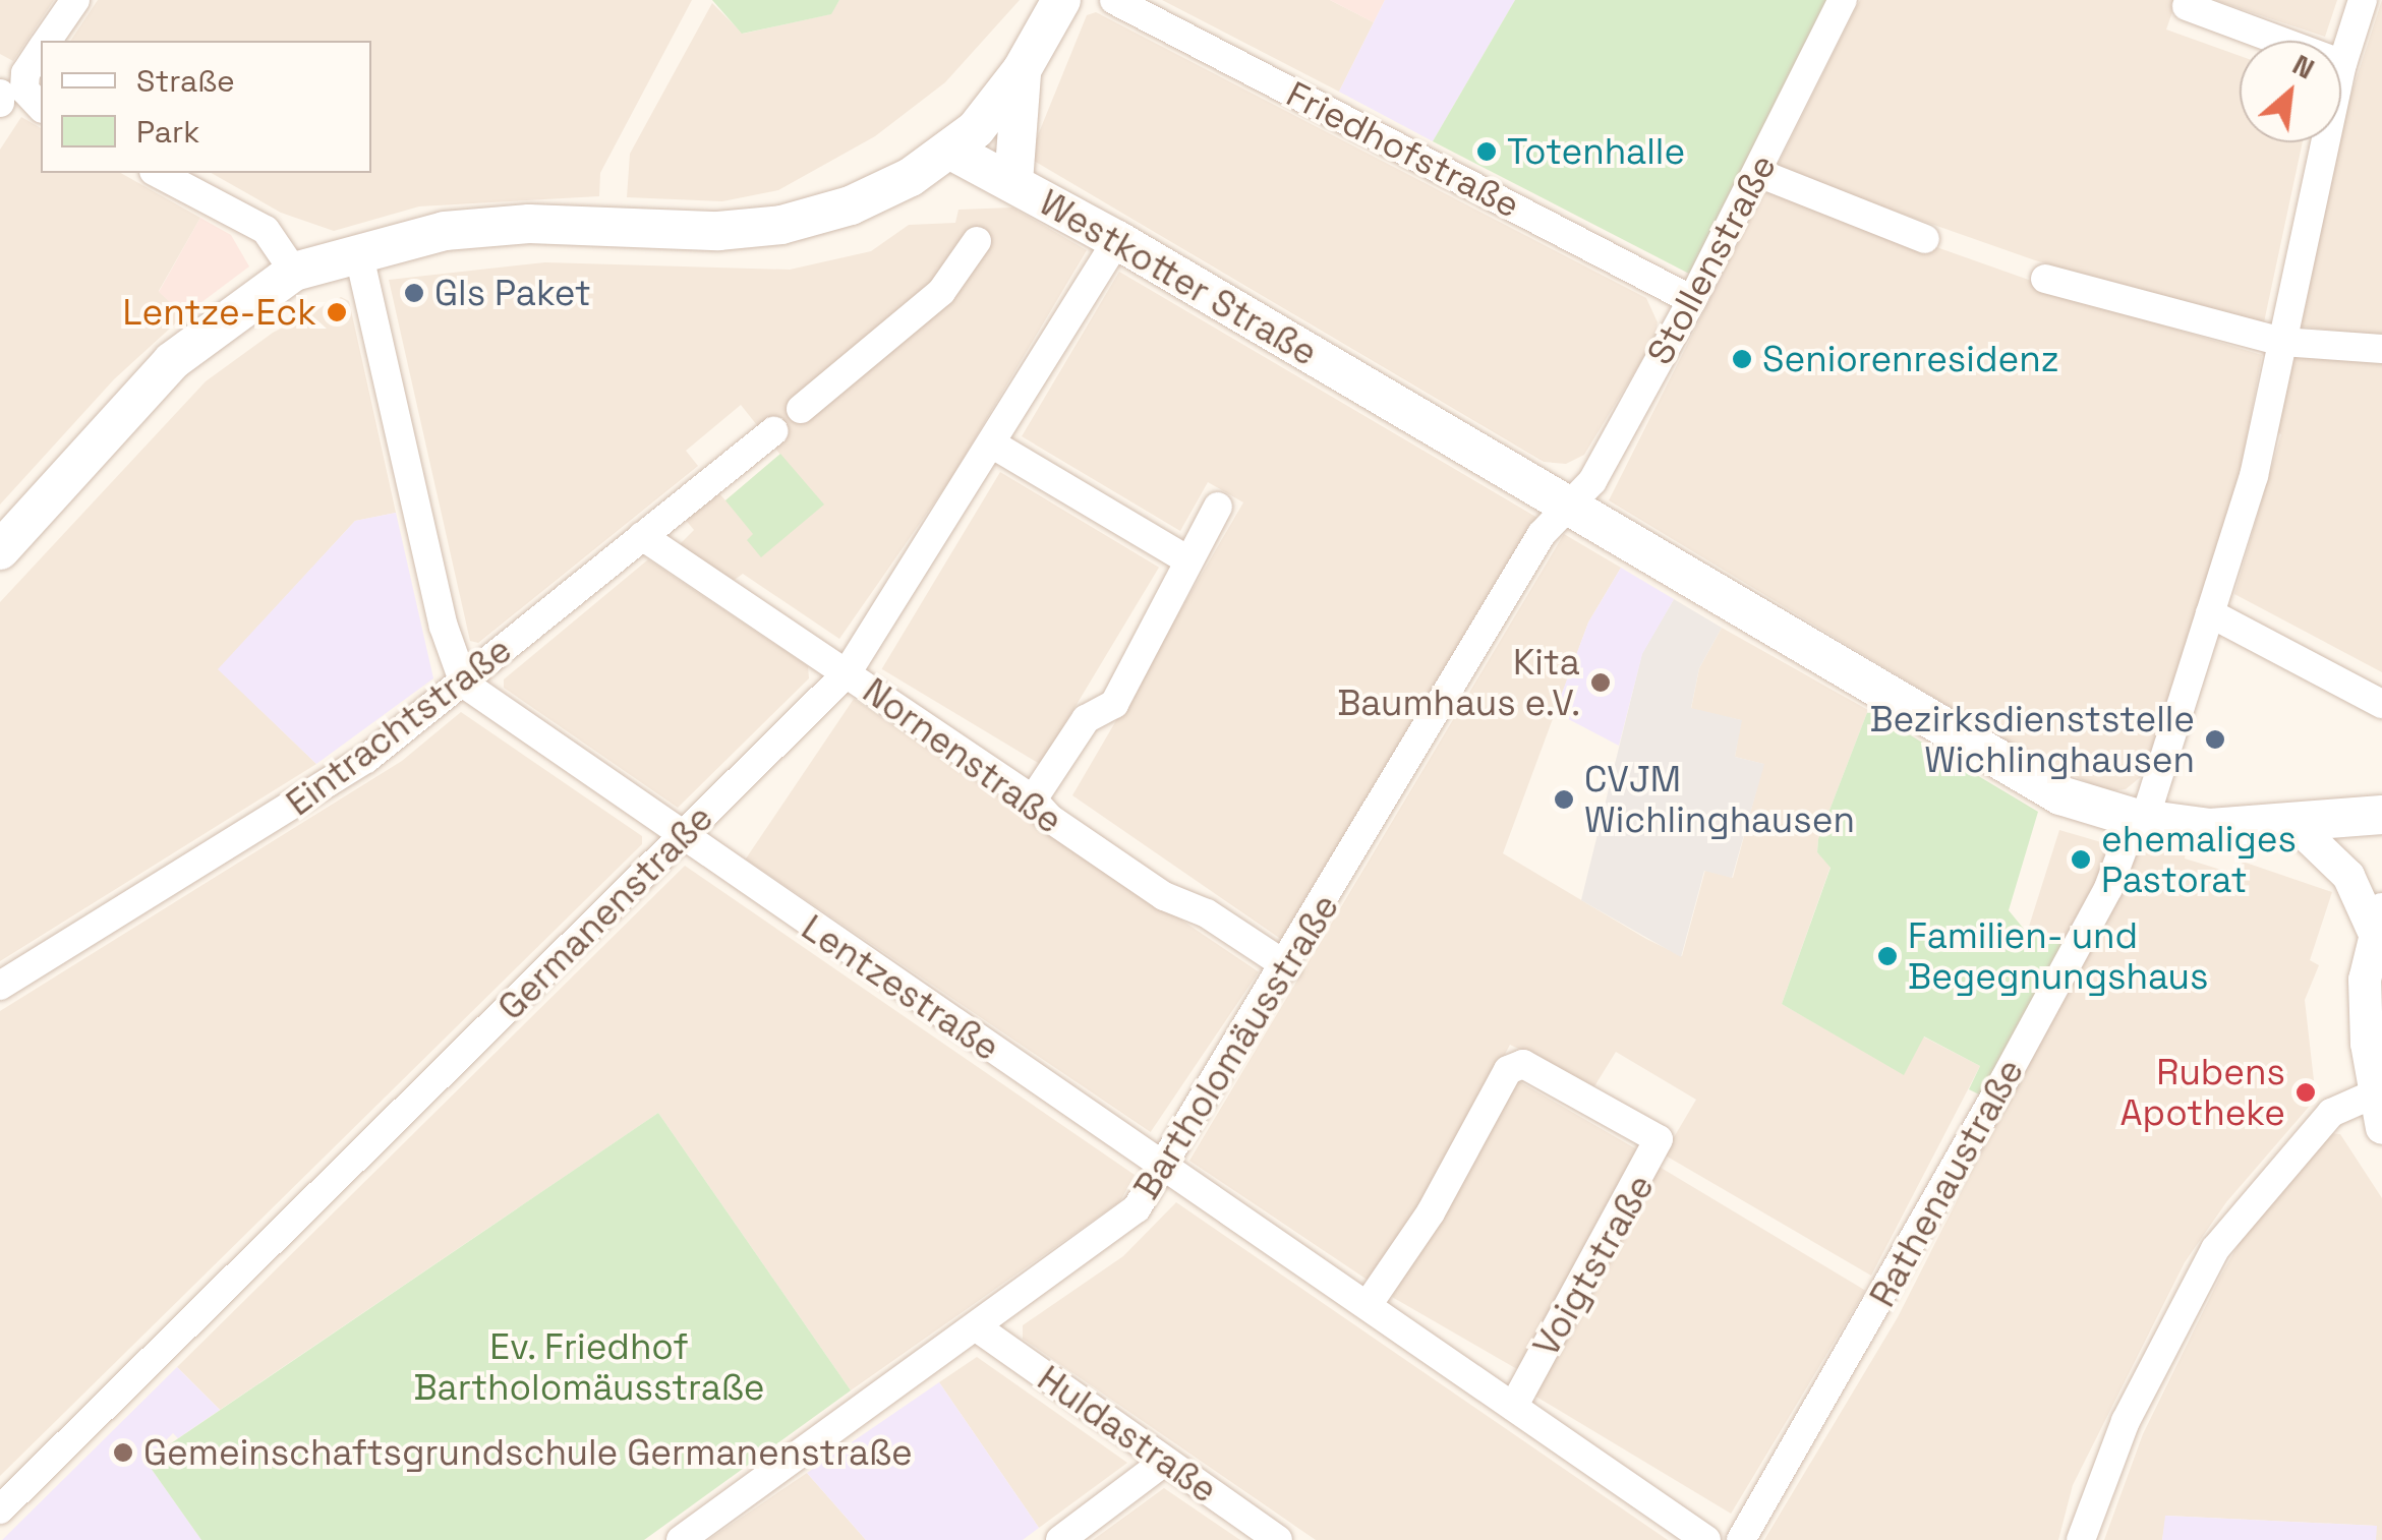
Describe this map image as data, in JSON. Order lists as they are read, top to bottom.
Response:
{
  "streets": {
    "main road": ["Westkotter Straße"],
    "street": [
      "Friedhofstraße",
      "Stollenstraße",
      "Eintrachtstraße",
      "Nornenstraße",
      "Germanenstraße",
      "Lentzestraße",
      "Bartholomäusstraße",
      "Rathenaustraße",
      "Voigtstraße",
      "Huldastraße"
    ]
  },
  "crossings": [
    ["Friedhofstraße", "Stollenstraße"],
    ["Stollenstraße", "Westkotter Straße"],
    ["Stollenstraße", "Bartholomäusstraße"],
    ["Westkotter Straße", "Germanenstraße"],
    ["Westkotter Straße", "Bartholomäusstraße"],
    ["Westkotter Straße", "Rathenaustraße"],
    ["Eintrachtstraße", "Nornenstraße"],
    ["Eintrachtstraße", "Lentzestraße"],
    ["Nornenstraße", "Germanenstraße"],
    ["Nornenstraße", "Bartholomäusstraße"],
    ["Germanenstraße", "Lentzestraße"],
    ["Lentzestraße", "Bartholomäusstraße"],
    ["Lentzestraße", "Voigtstraße"],
    ["Bartholomäusstraße", "Huldastraße"]
  ],
  "parks": ["Ev. Friedhof Bartholomäusstraße"],
  "places": [
    "Totenhalle",
    "Gls Paket",
    "Lentze-Eck",
    "Seniorenresidenz",
    "Kita Baumhaus e.V.",
    "Bezirksdienststelle Wichlinghausen",
    "CVJM Wichlinghausen",
    "ehemaliges Pastorat",
    "Familien- und Begegnungshaus",
    "Rubens Apotheke",
    "Gemeinschaftsgrundschule Germanenstraße"
  ],
  "legend": ["Straße", "Park"],
  "north": "top right"
}
